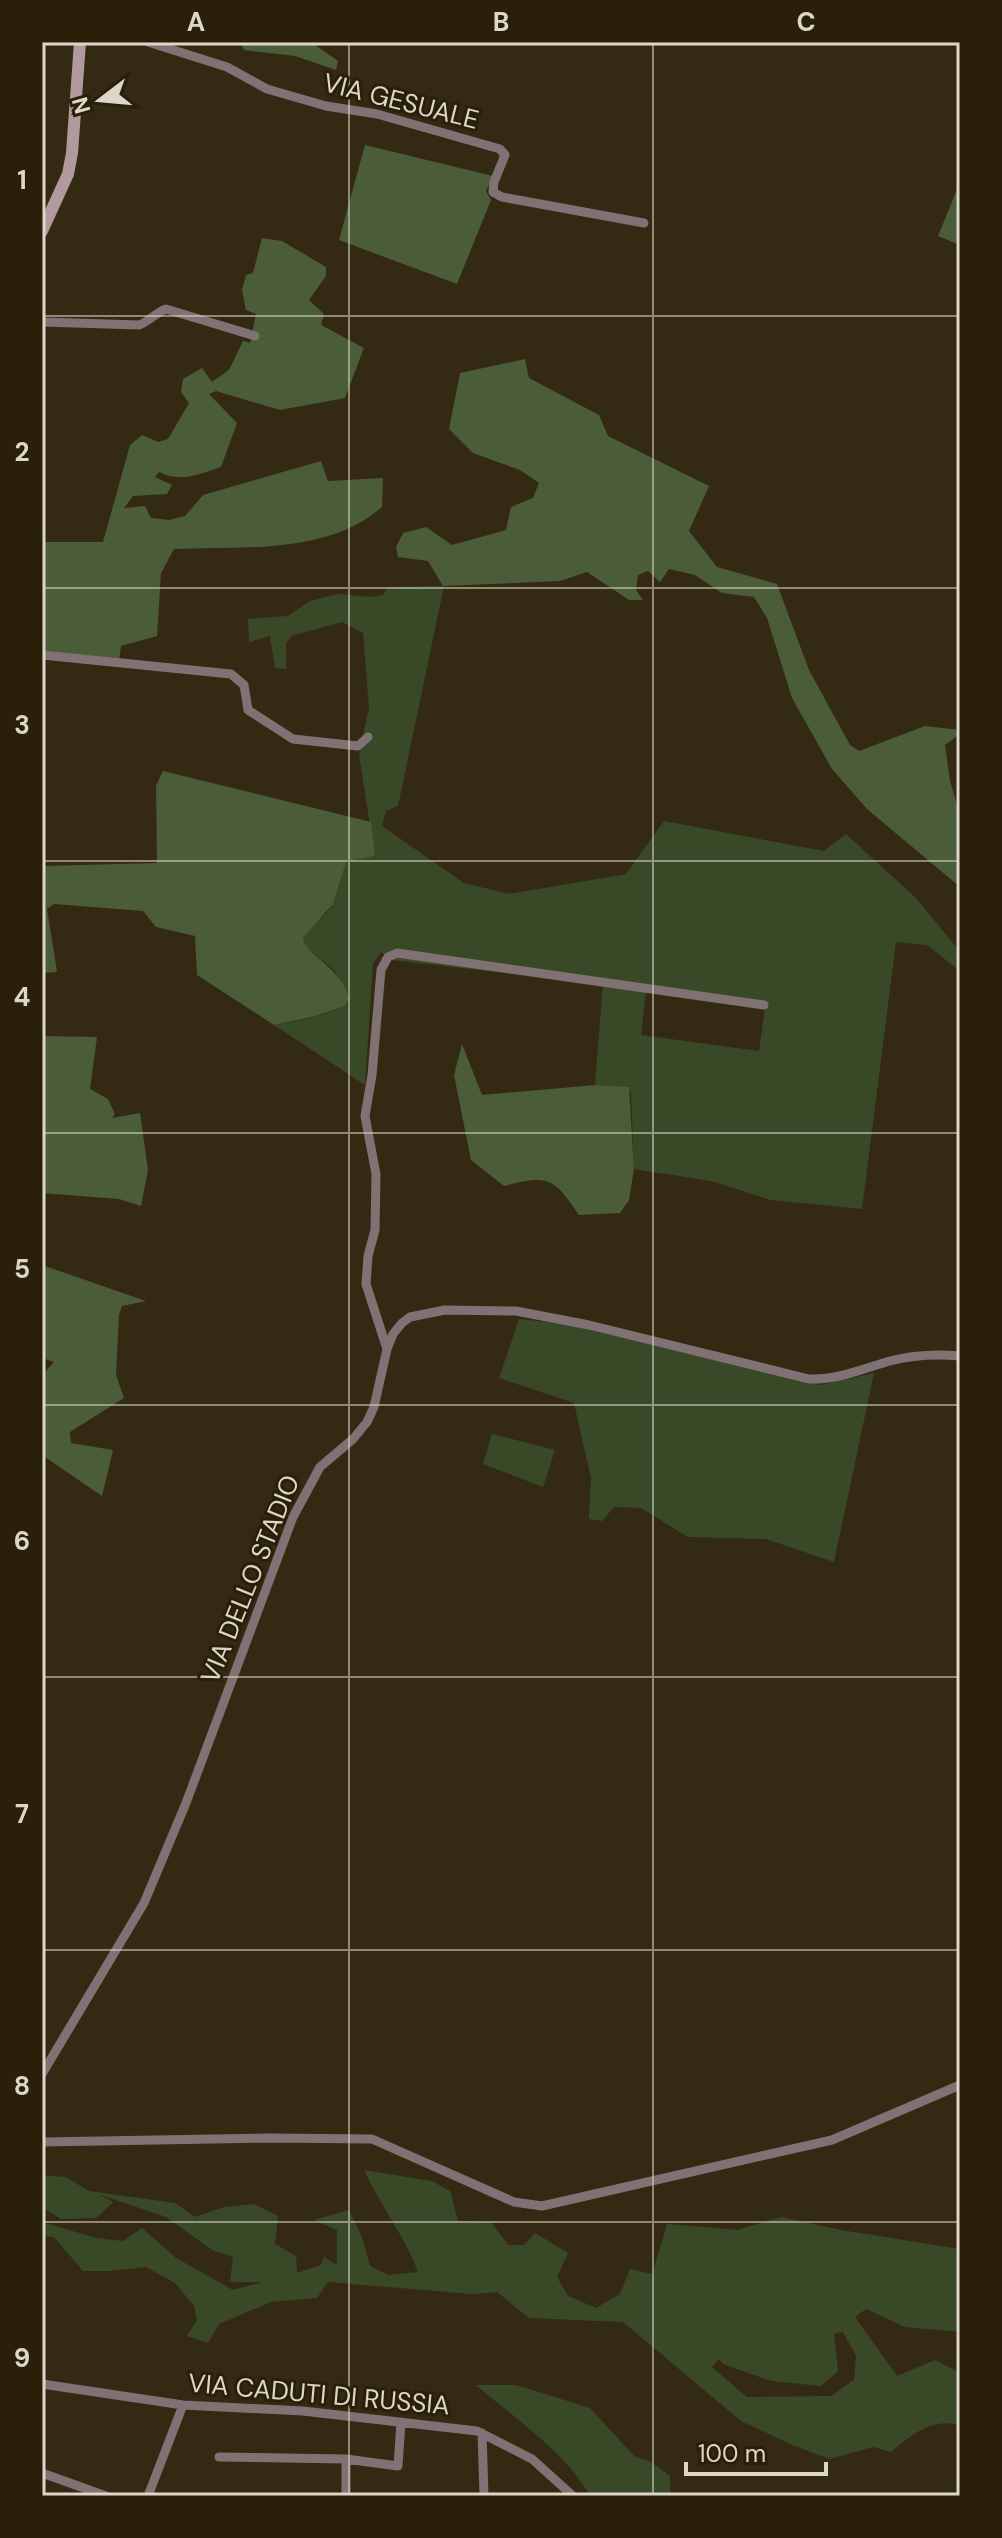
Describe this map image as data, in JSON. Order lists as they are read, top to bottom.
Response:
{
  "streets": {
    "street": ["VIA GESUALE", "VIA DELLO STADIO", "VIA CADUTI DI RUSSIA"]
  },
  "scale_bar": "100 m",
  "north": "left",
  "grid": {
    "columns": ["A", "B", "C"],
    "rows": [
      "1",
      "2",
      "3",
      "4",
      "5",
      "6",
      "7",
      "8",
      "9"
    ]
  }
}
